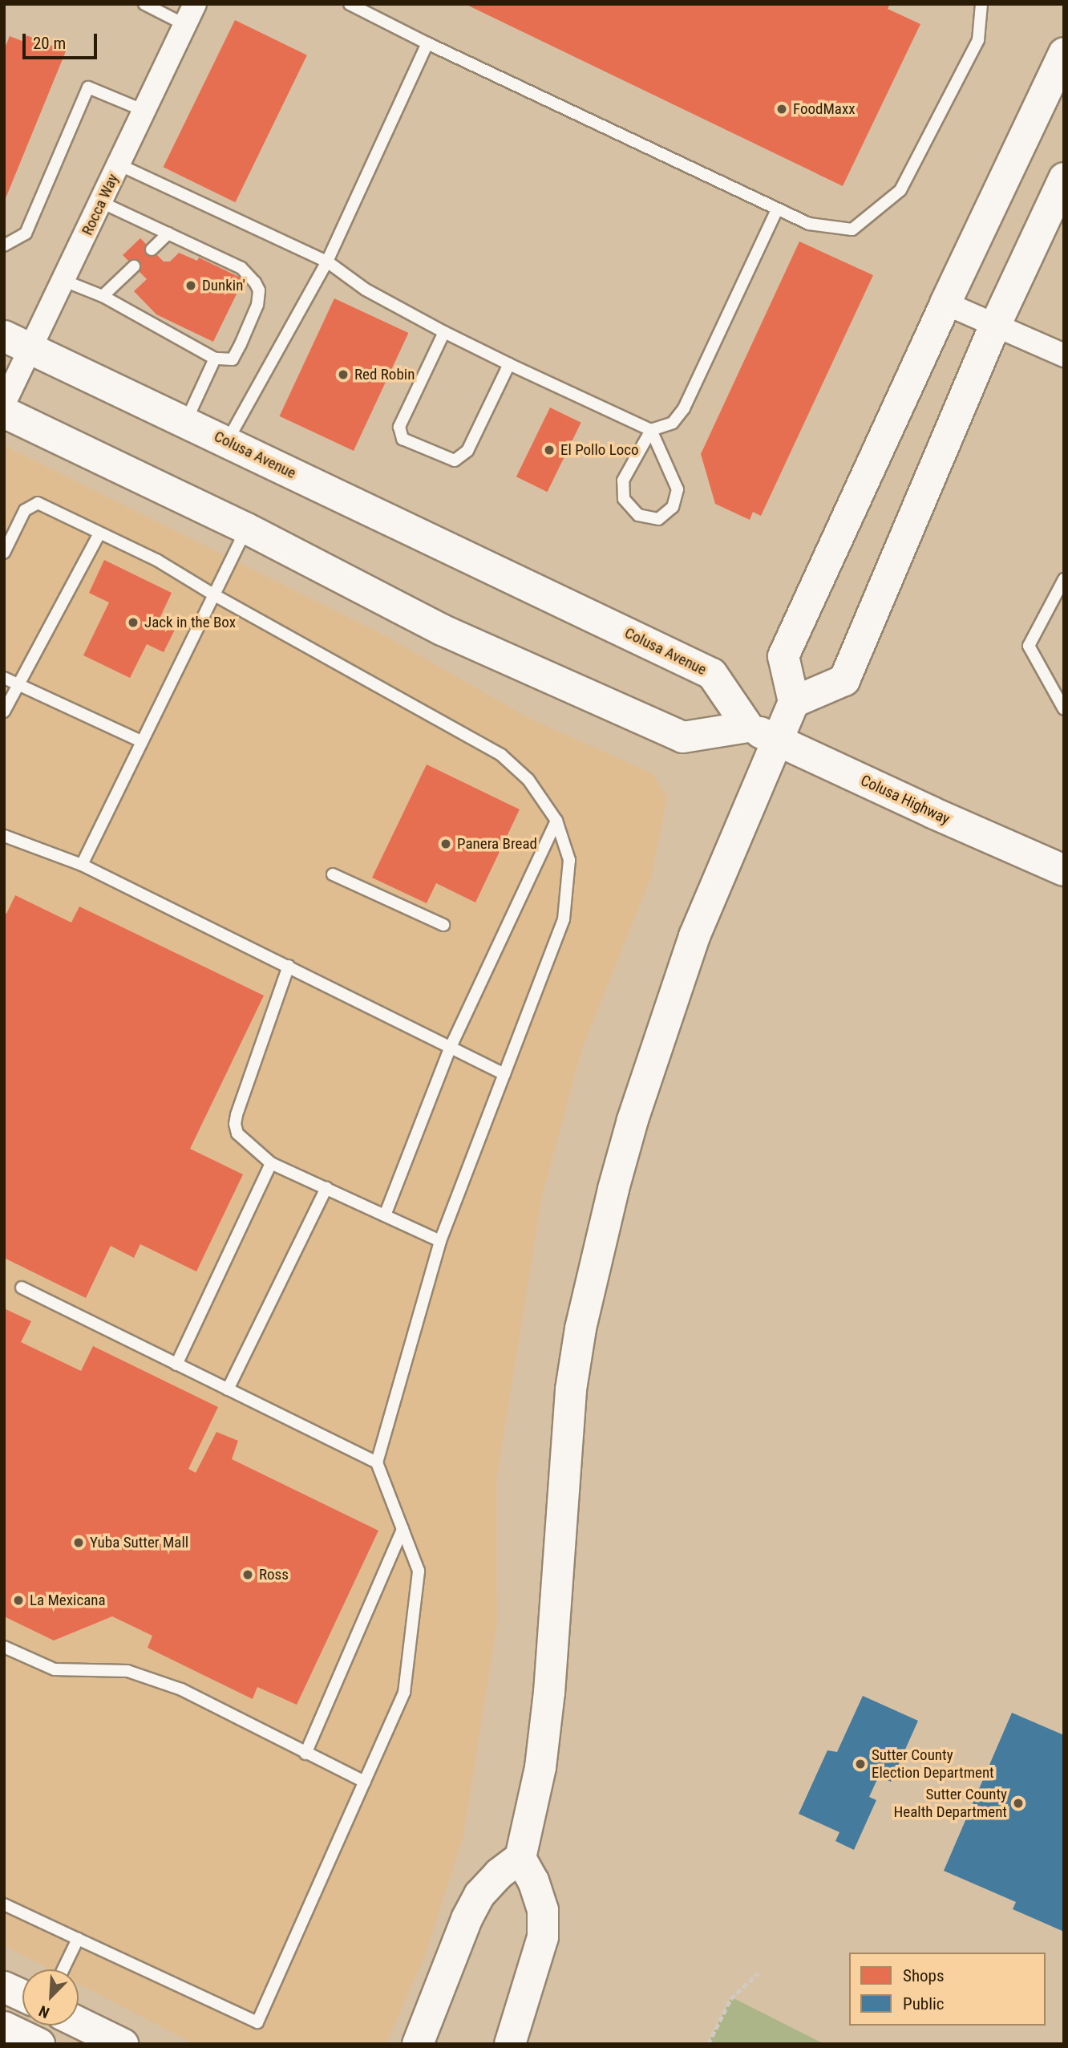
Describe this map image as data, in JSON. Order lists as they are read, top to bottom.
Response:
{
  "streets": {
    "main road": ["Colusa Avenue", "Colusa Highway"],
    "street": ["Rocca Way"]
  },
  "crossings": [
    ["Rocca Way", "Colusa Avenue"],
    ["Colusa Avenue", "Colusa Highway"]
  ],
  "places": [
    "FoodMaxx",
    "Dunkin'",
    "Red Robin",
    "El Pollo Loco",
    "Jack in the Box",
    "Panera Bread",
    "Yuba Sutter Mall",
    "Ross",
    "La Mexicana",
    "Sutter County Election Department",
    "Sutter County Health Department"
  ],
  "legend": ["Shops", "Public"],
  "scale_bar": "20 m",
  "north": "bottom left"
}
